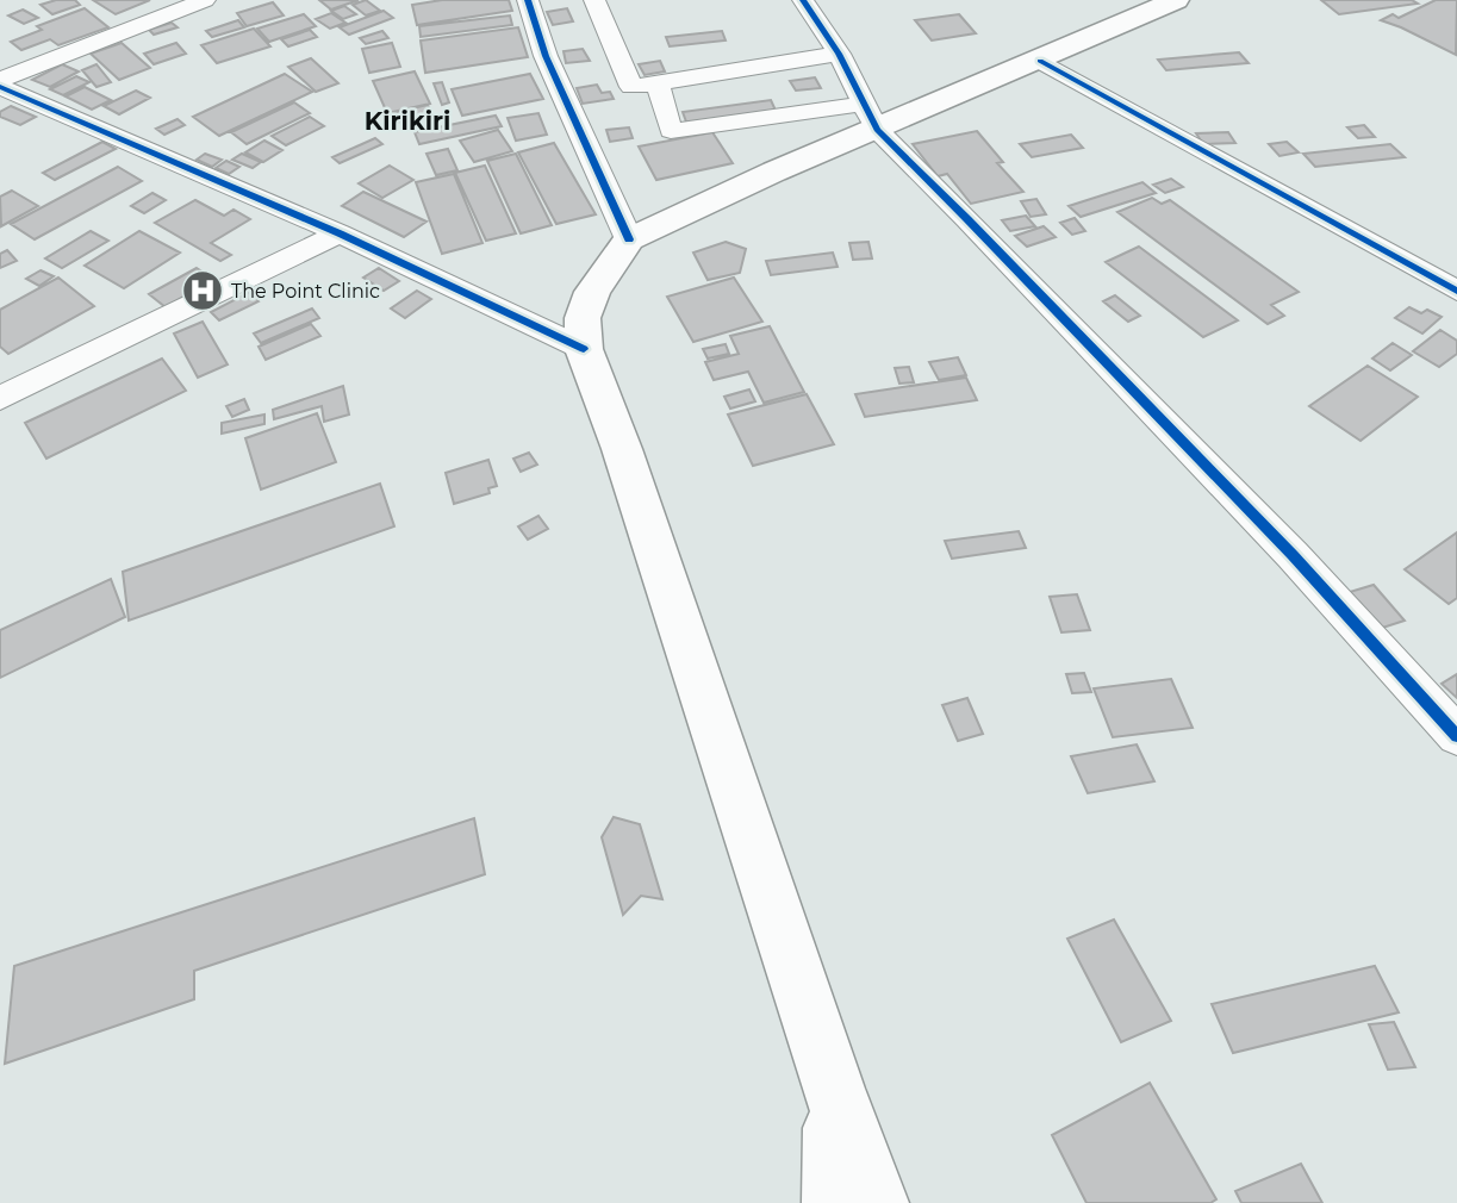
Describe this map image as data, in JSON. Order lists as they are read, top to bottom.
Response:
{
  "districts": ["Kirikiri"],
  "places": {
    "hospital": ["The Point Clinic"]
  }
}
